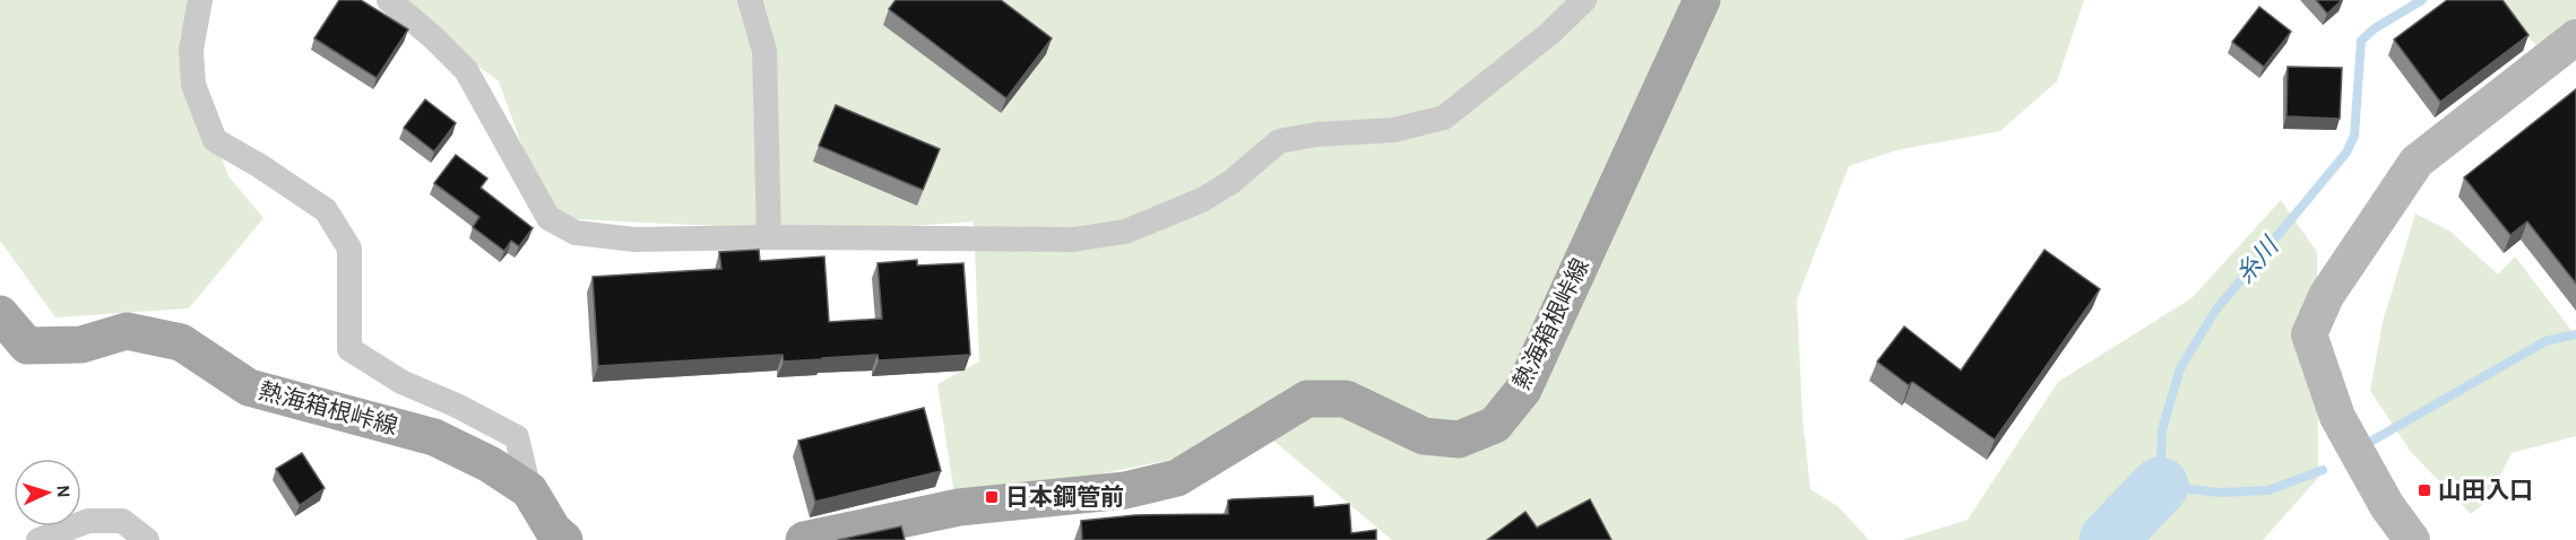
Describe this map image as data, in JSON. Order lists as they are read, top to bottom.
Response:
{
  "streets": {
    "main road": ["熱海箱根峠線"]
  },
  "water": ["糸川"],
  "places": {
    "transit": ["山田入口", "日本鋼管前"]
  },
  "north": "right"
}
